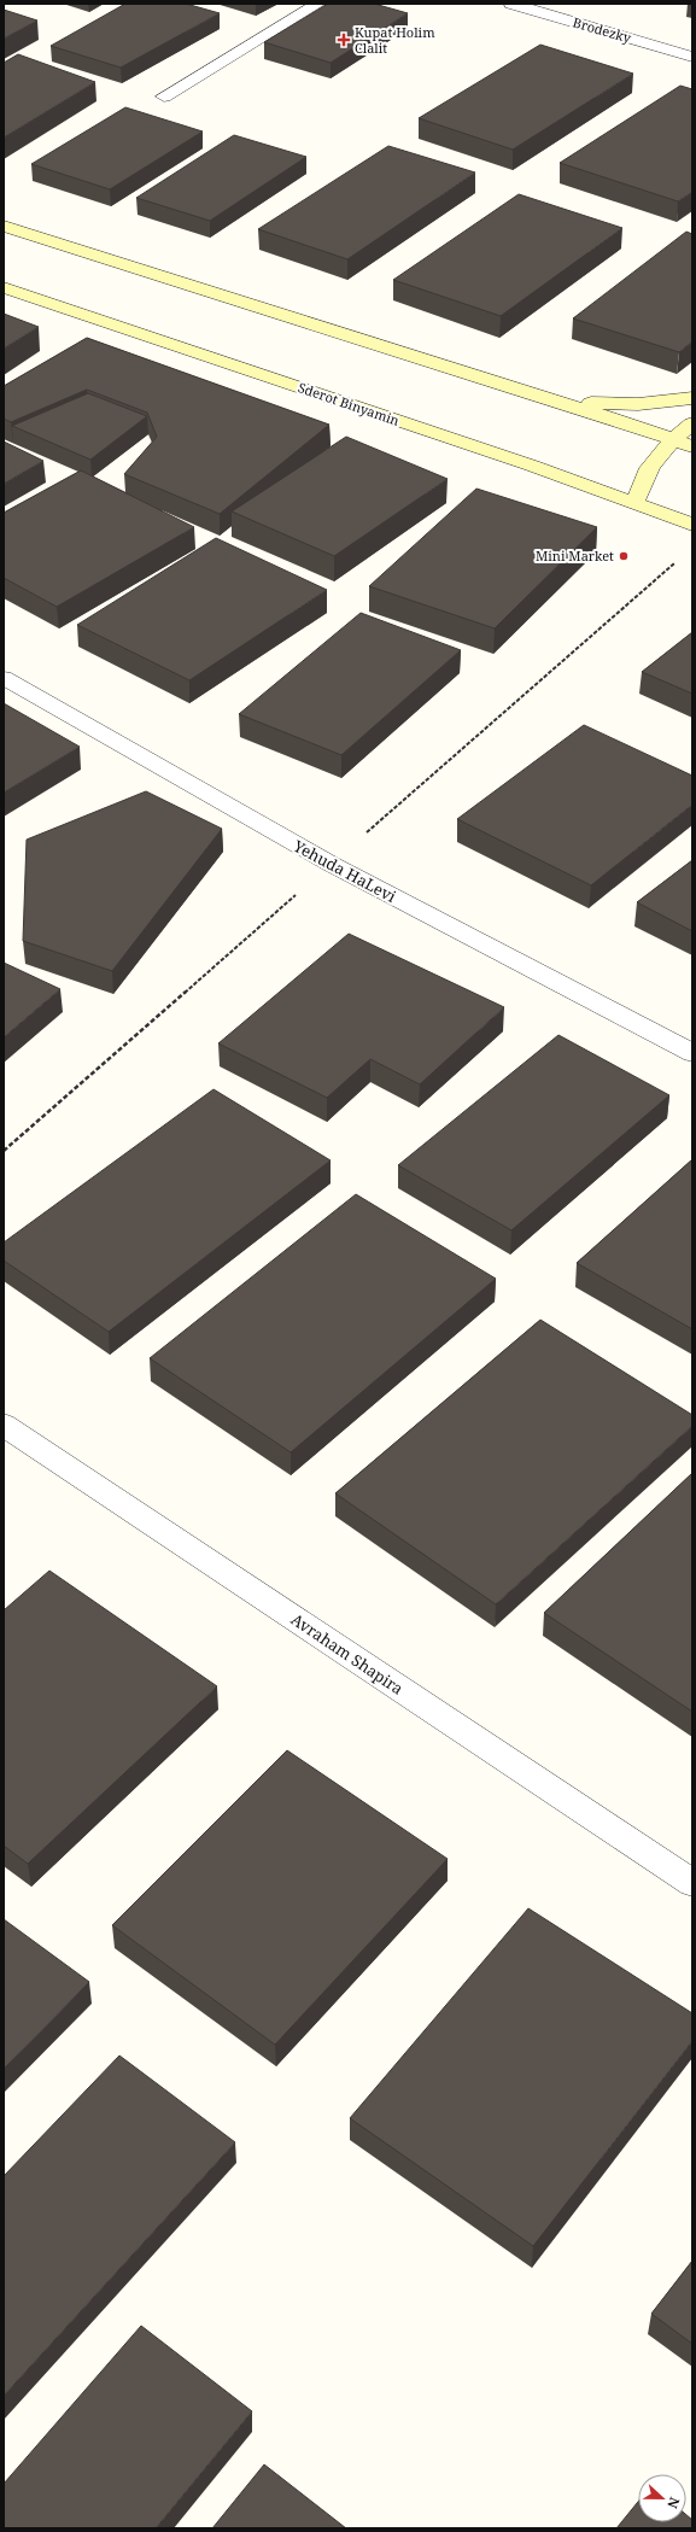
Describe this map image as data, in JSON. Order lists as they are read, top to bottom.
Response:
{
  "streets": {
    "main road": ["Sderot Binyamin"],
    "street": ["Brodezky", "Yehuda HaLevi", "Avraham Shapira"]
  },
  "places": {
    "health": ["Kupat Holim Clalit"],
    "other": ["Mini Market"]
  },
  "north": "right"
}
